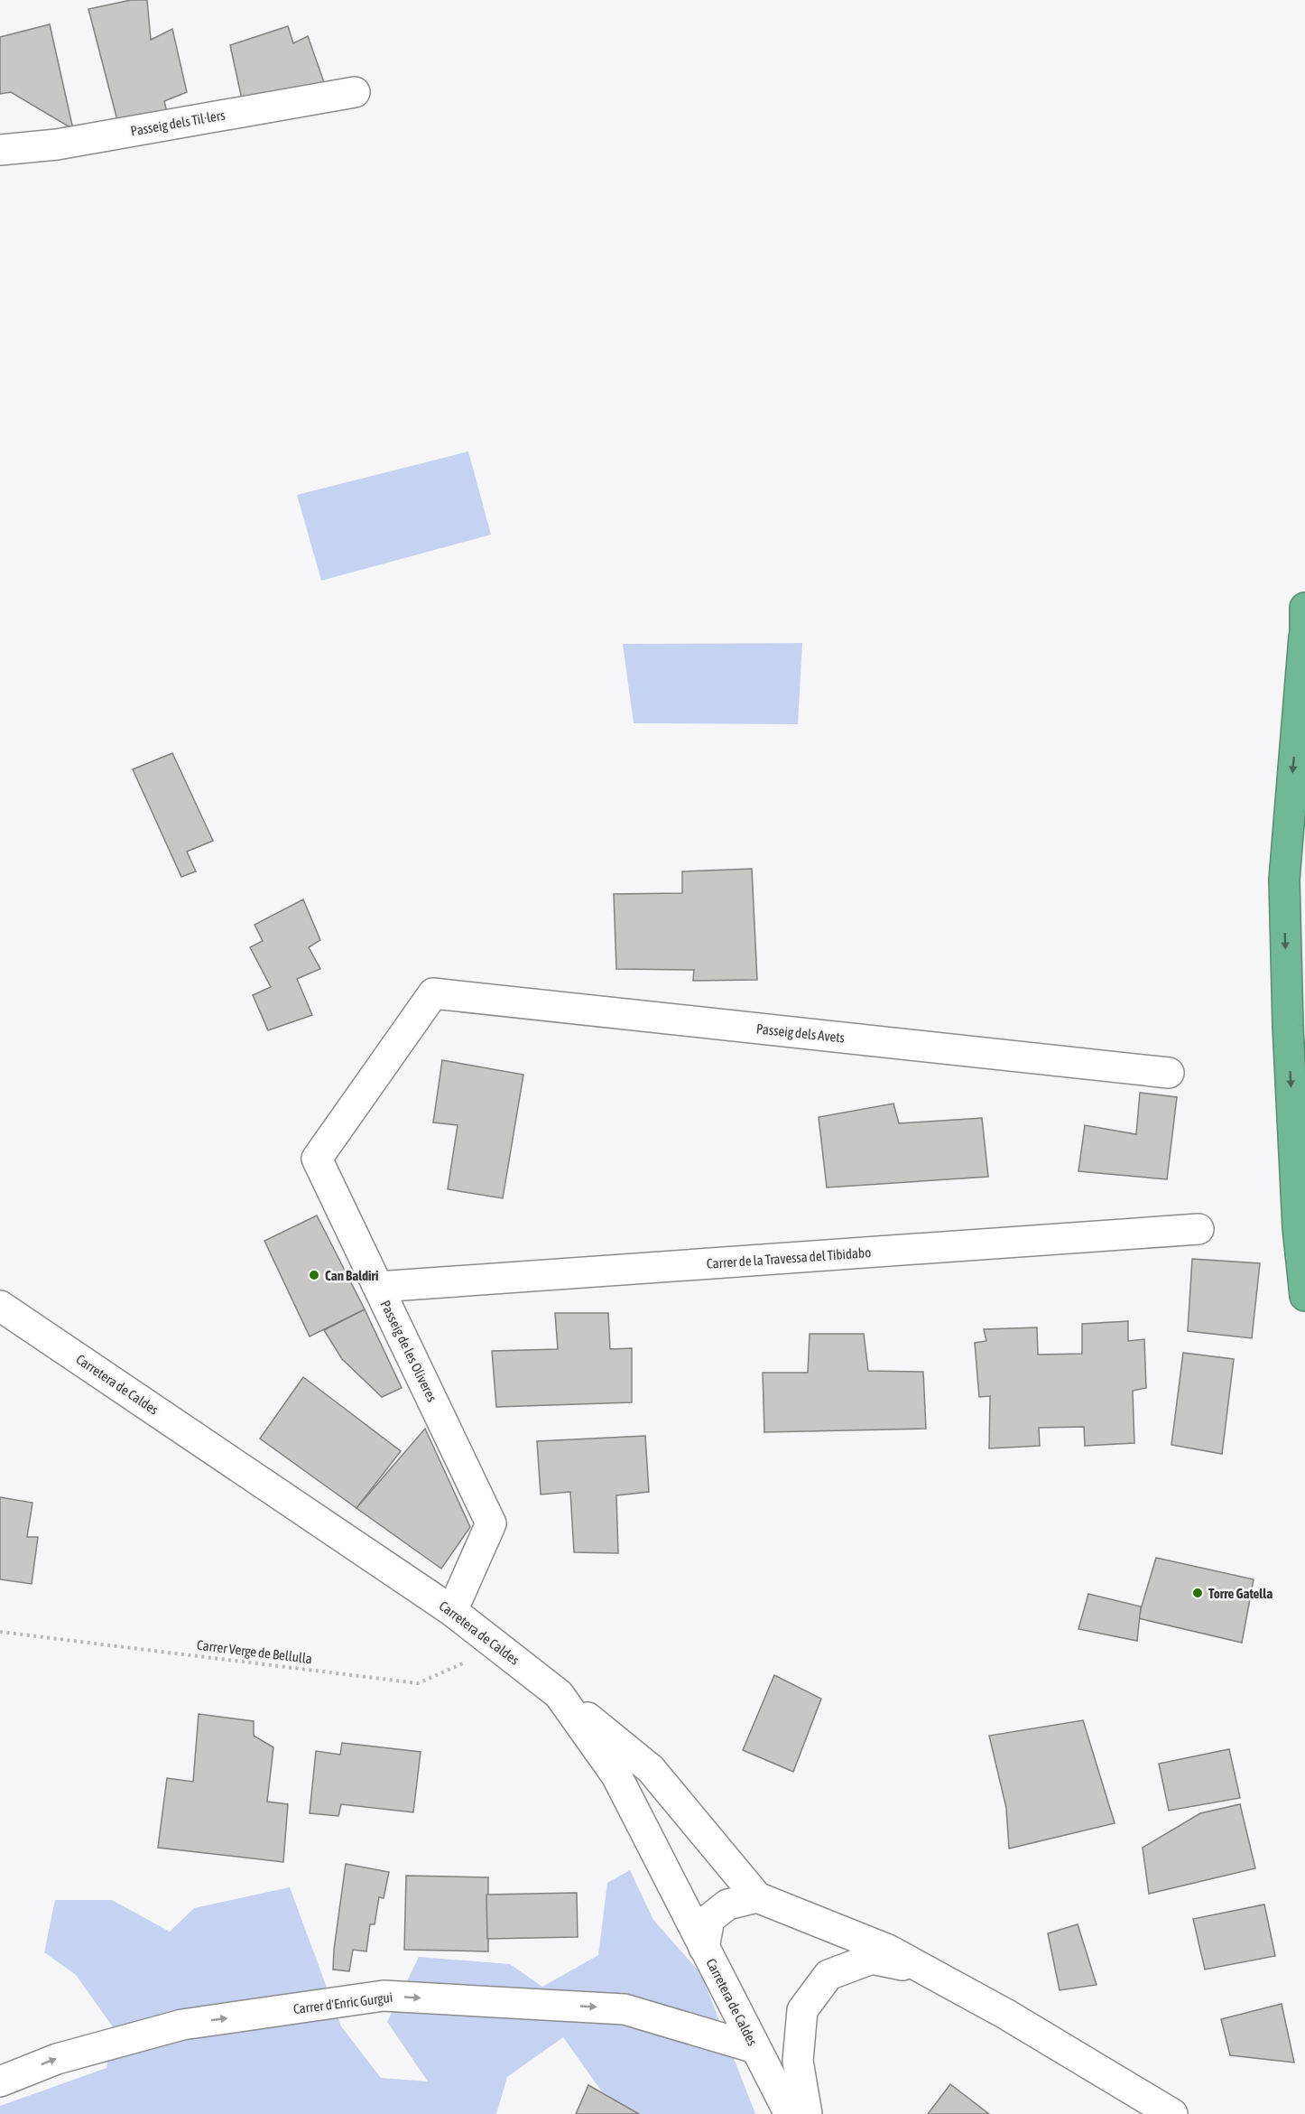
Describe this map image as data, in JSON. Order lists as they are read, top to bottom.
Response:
{
  "streets": {
    "street": [
      "Passeig dels Til·lers",
      "Passeig dels Avets",
      "Carrer de la Travessa del Tibidabo",
      "Passeig de les Oliveres",
      "Carretera de Caldes",
      "Carrer d'Enric Gurgui"
    ],
    "path": ["Carrer Verge de Bellulla"]
  },
  "crossings": [
    ["Passeig dels Avets", "Passeig de les Oliveres"],
    ["Carrer de la Travessa del Tibidabo", "Passeig de les Oliveres"],
    ["Passeig de les Oliveres", "Carretera de Caldes"],
    ["Carretera de Caldes", "Carrer Verge de Bellulla"],
    ["Carretera de Caldes", "Carrer d'Enric Gurgui"]
  ],
  "one_way": ["Carrer d'Enric Gurgui"],
  "places": ["Can Baldiri", "Torre Gatella"]
}
